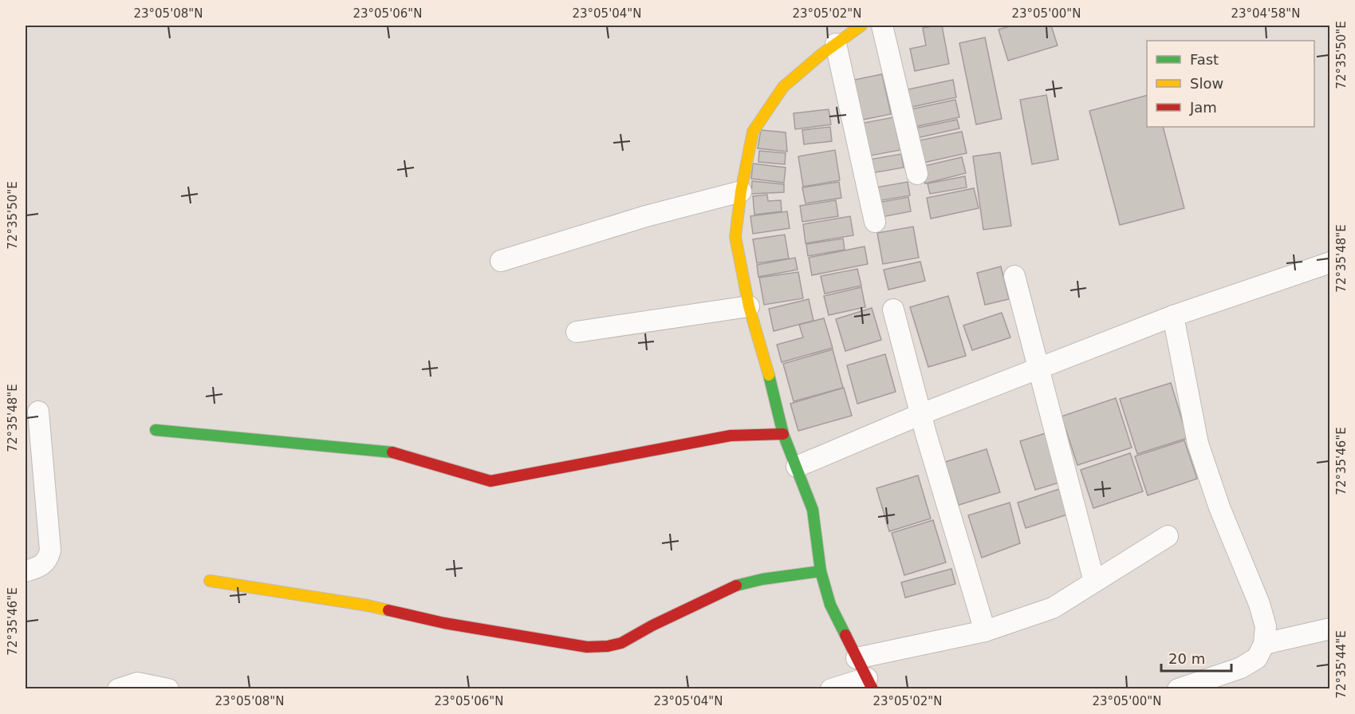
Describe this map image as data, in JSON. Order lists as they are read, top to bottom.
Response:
{
  "legend": ["Fast", "Slow", "Jam"],
  "scale_bar": "20 m",
  "coordinates": [
    "23°05'08\"N",
    "23°05'06\"N",
    "23°05'04\"N",
    "23°05'02\"N",
    "23°05'00\"N",
    "23°04'58\"N",
    "72°35'50\"E",
    "72°35'48\"E",
    "72°35'46\"E",
    "72°35'44\"E"
  ]
}
